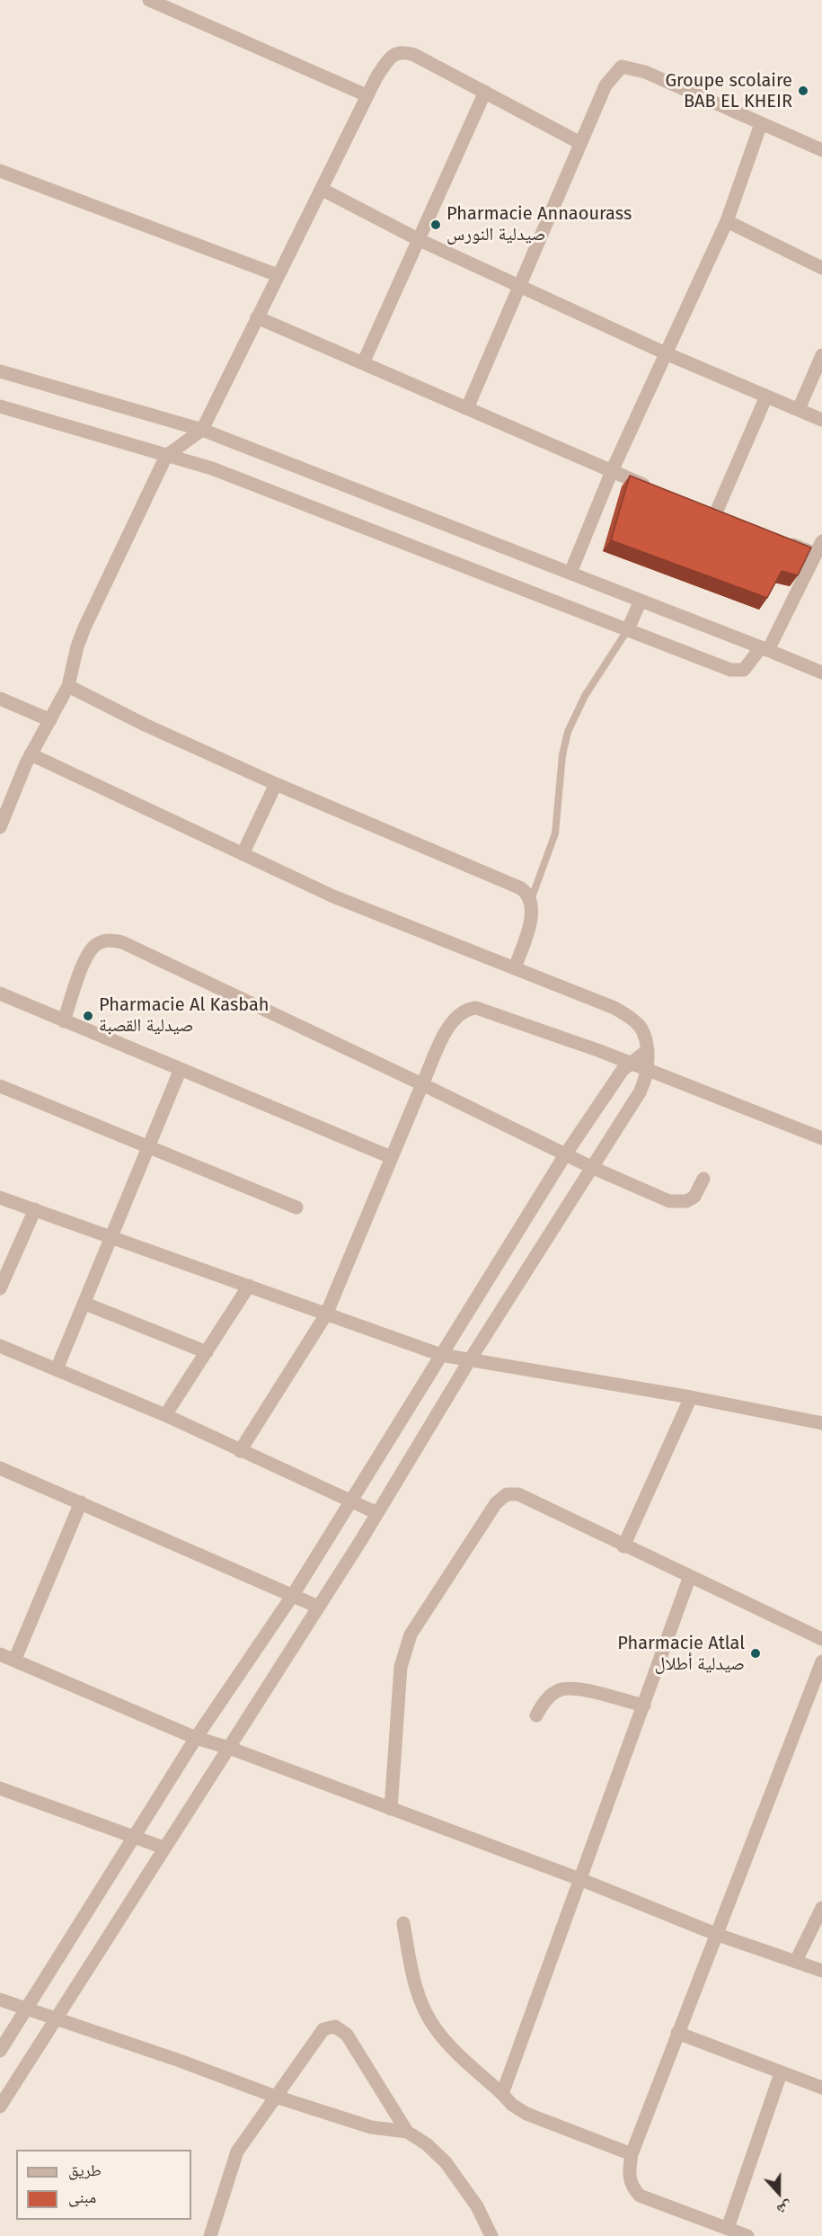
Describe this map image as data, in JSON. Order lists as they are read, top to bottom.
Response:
{
  "places": [
    "Groupe scolaire BAB EL KHEIR",
    "Pharmacie Annaourass صيدلية النورس",
    "Pharmacie Al Kasbah صيدلية القصبة",
    "Pharmacie Atlal صيدلية أطلال"
  ],
  "legend": ["طريق", "مبنى"],
  "north": "bottom"
}
